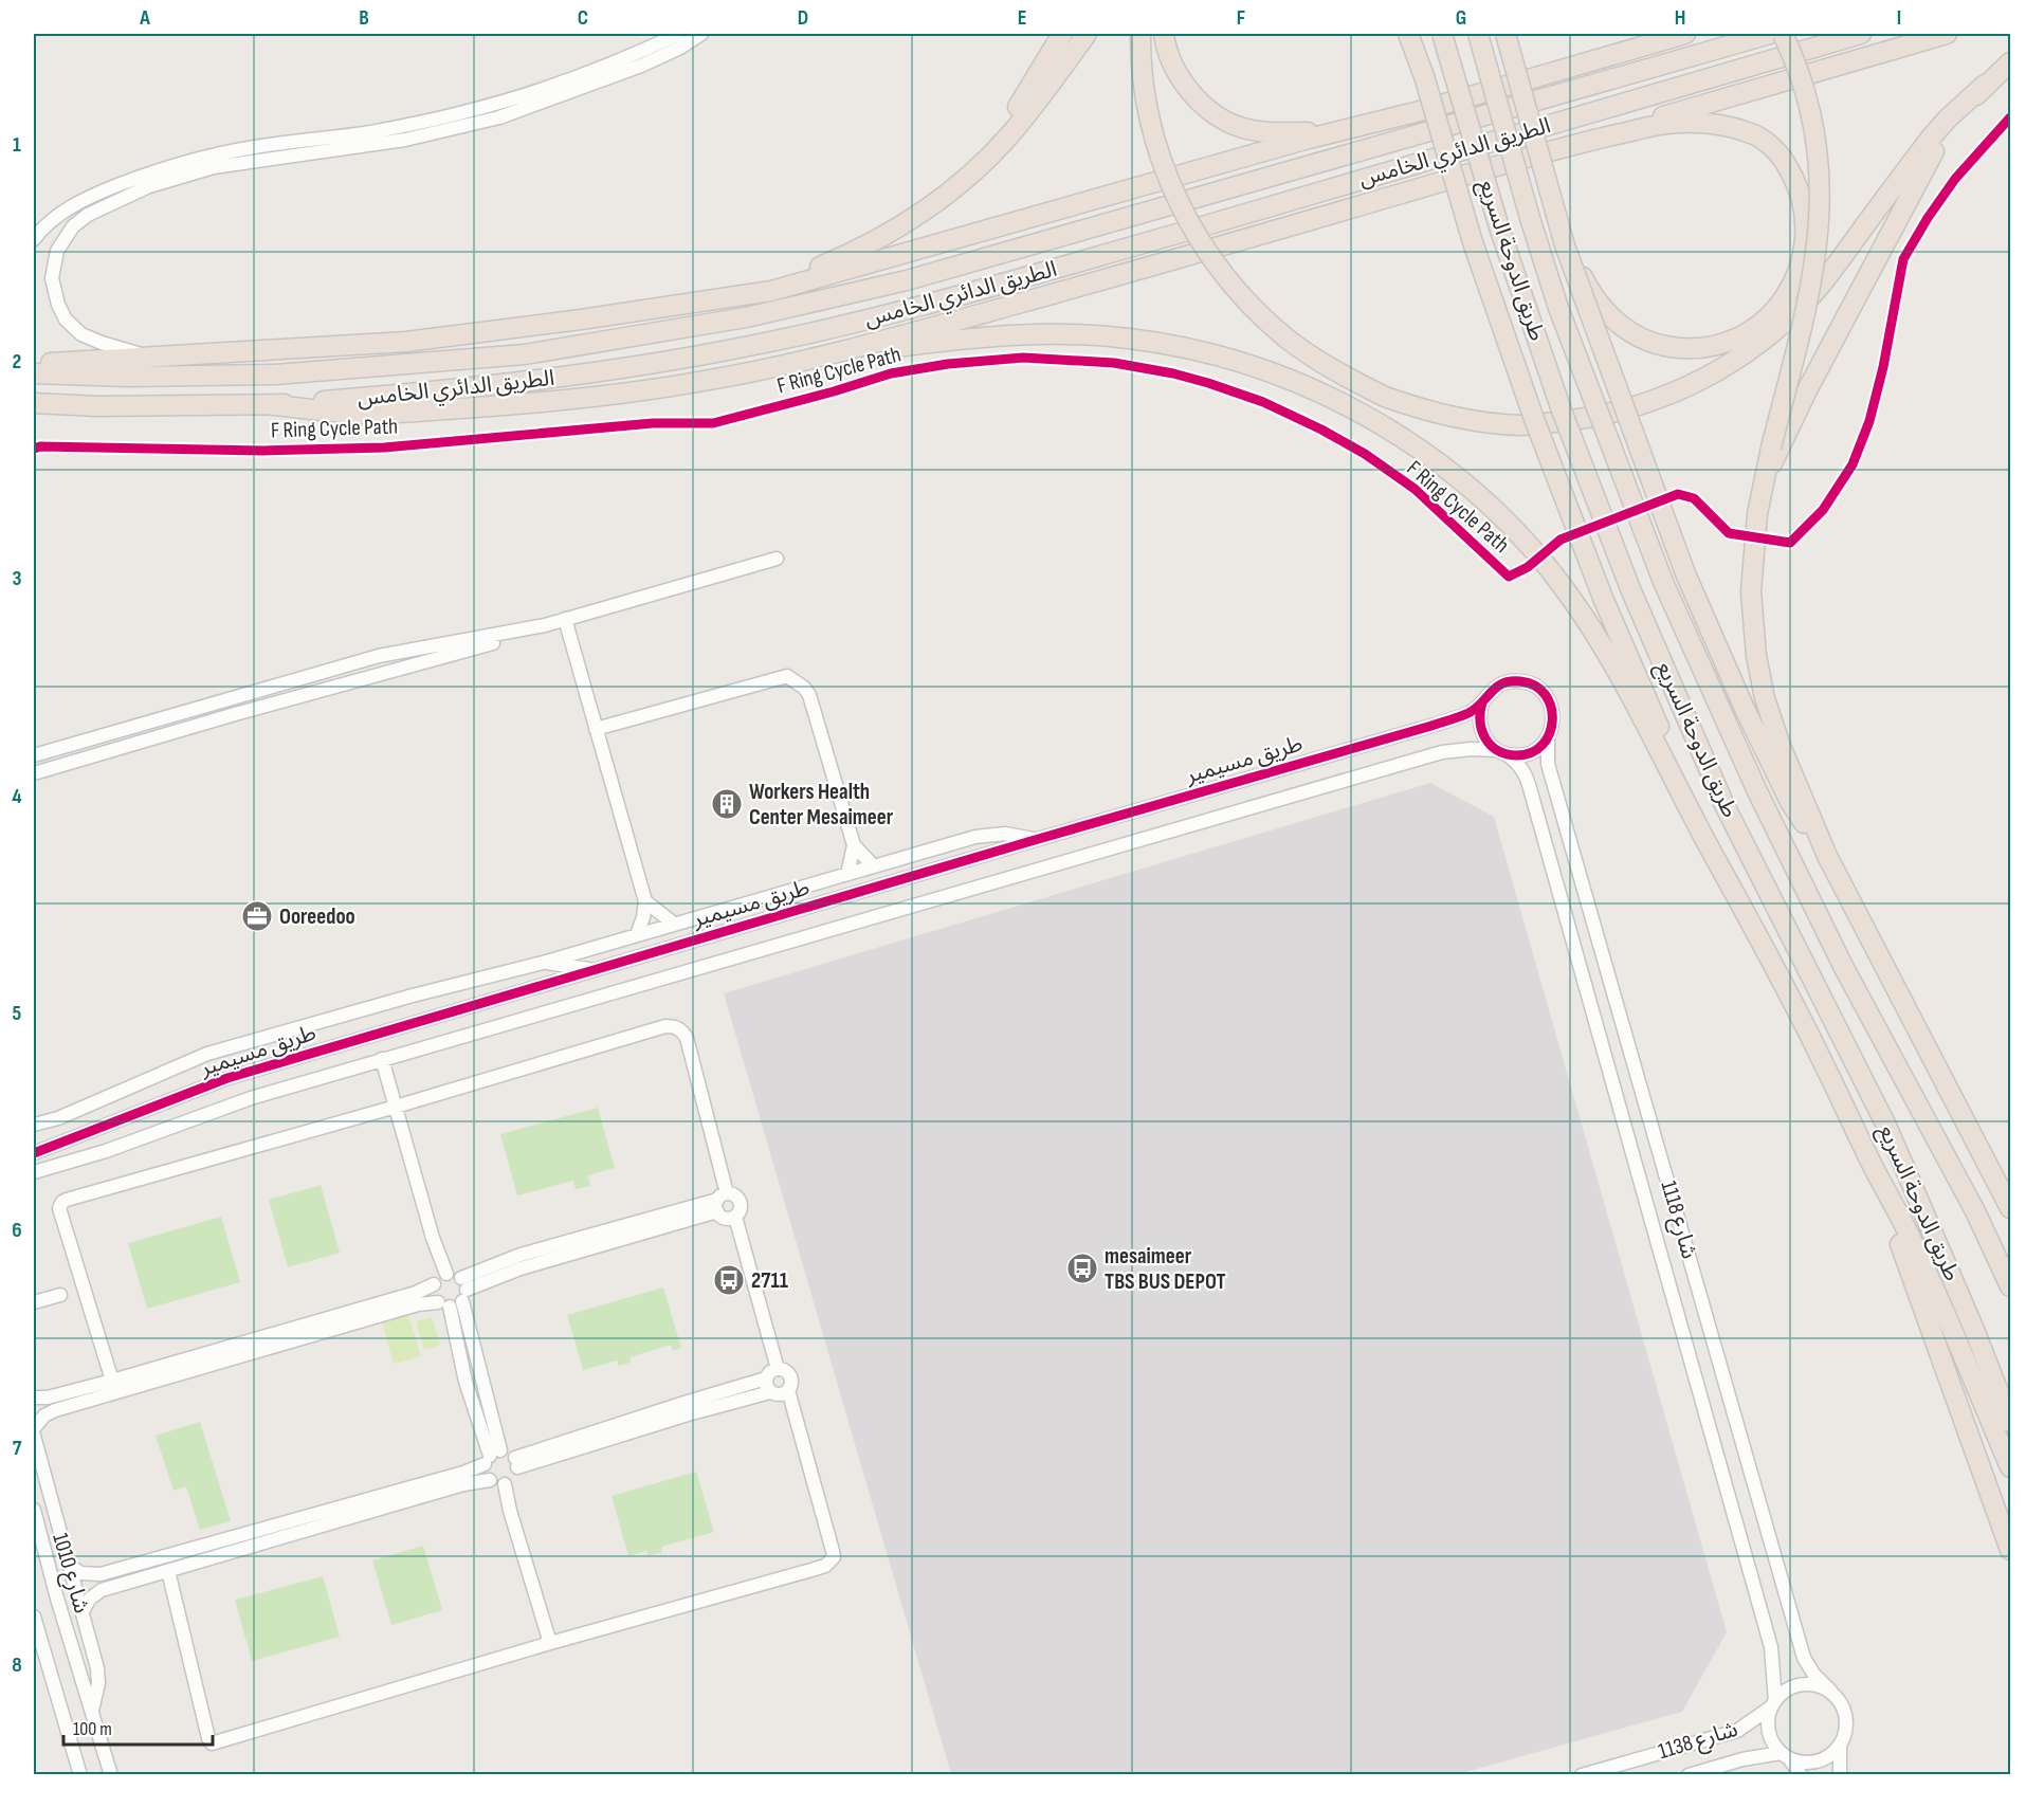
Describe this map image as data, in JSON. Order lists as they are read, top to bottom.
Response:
{
  "streets": {
    "highway": ["الطريق الدائري الخامس", "طريق الدوحة السريع"],
    "street": [
      "طريق مسيمير",
      "شارع 1118",
      "شارع 1010",
      "شارع 1138"
    ],
    "cycle path": ["F Ring Cycle Path"]
  },
  "crossings": [
    ["طريق مسيمير", "شارع 1118"],
    ["شارع 1118", "شارع 1138"]
  ],
  "places": {
    "building": ["Workers Health Center Mesaimeer"],
    "office": ["Ooreedoo"],
    "bus stop": ["mesaimeer TBS BUS DEPOT", "2711"]
  },
  "scale_bar": "100 m",
  "grid": {
    "columns": [
      "A",
      "B",
      "C",
      "D",
      "E",
      "F",
      "G",
      "H",
      "I"
    ],
    "rows": [
      "1",
      "2",
      "3",
      "4",
      "5",
      "6",
      "7",
      "8"
    ]
  }
}
